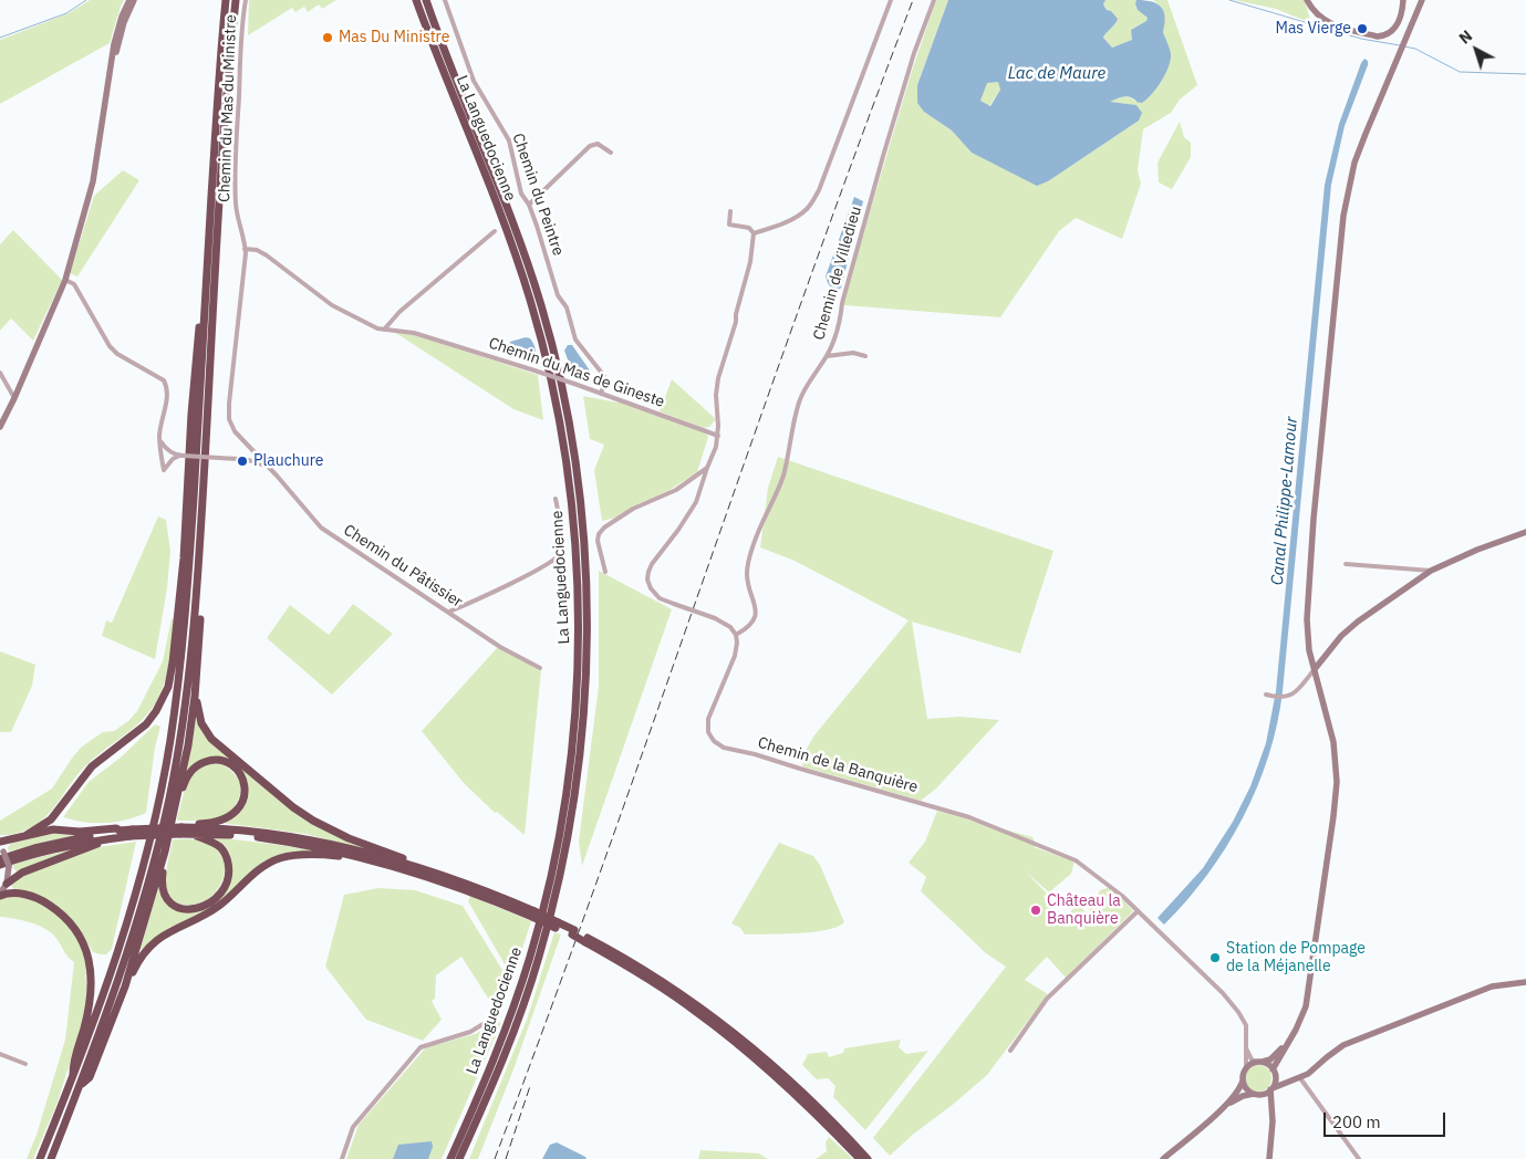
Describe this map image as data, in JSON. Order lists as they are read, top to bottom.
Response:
{
  "streets": {
    "highway": ["La Languedocienne"],
    "street": [
      "Chemin du Mas du Ministre",
      "Chemin du Peintre",
      "Chemin de Villedieu",
      "Chemin du Mas de Gineste",
      "Chemin du Pâtissier",
      "Chemin de la Banquière"
    ]
  },
  "crossings": [
    ["Chemin du Mas du Ministre", "Chemin du Mas de Gineste"],
    ["Chemin du Mas du Ministre", "Chemin du Pâtissier"],
    ["Chemin du Peintre", "Chemin du Mas de Gineste"],
    ["Chemin de Villedieu", "Chemin de la Banquière"]
  ],
  "water": ["Lac de Maure", "Canal Philippe-Lamour"],
  "places": [
    "Mas Vierge",
    "Mas Du Ministre",
    "Plauchure",
    "Château la Banquière",
    "Station de Pompage de la Méjanelle"
  ],
  "scale_bar": "200 m",
  "north": "top left"
}
